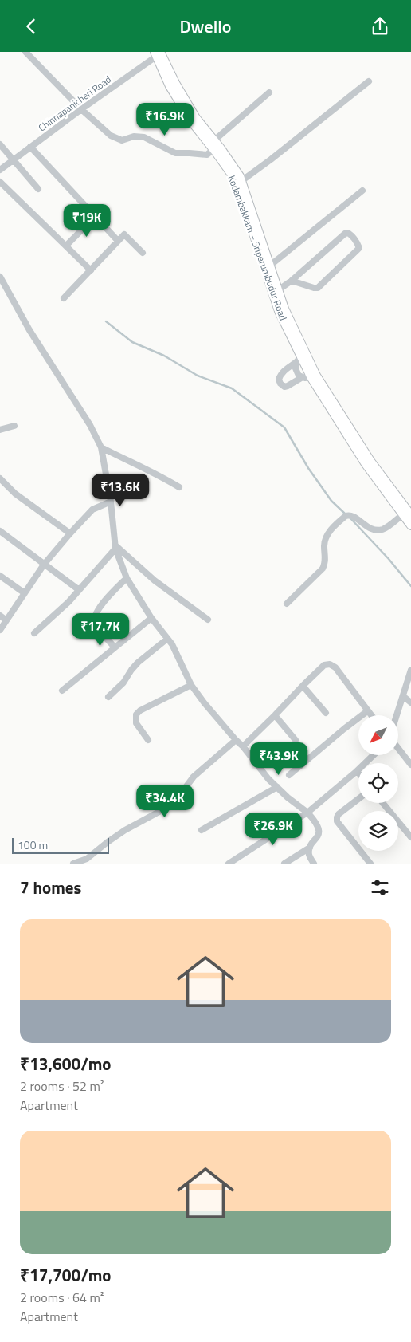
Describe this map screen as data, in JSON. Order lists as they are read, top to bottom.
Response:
{
  "streets": {
    "main road": ["Kodambakkam – Sriperumbudur Road"],
    "street": ["Chinnapanicheri Road"]
  },
  "crossings": [
    ["Chinnapanicheri Road", "Kodambakkam – Sriperumbudur Road"]
  ],
  "scale_bar": "100 m",
  "north": "bottom left",
  "page": {
    "header": "Dwello",
    "price": [
      "₹16.9K",
      "₹19K",
      "₹13.6K",
      "₹17.7K",
      "₹43.9K",
      "₹34.4K",
      "₹26.9K"
    ],
    "scale": "100 m",
    "heading": "7 homes",
    "list": [
      {
        "name": "₹13,600/mo",
        "note": "2 rooms · 52 m² · Apartment"
      },
      {
        "name": "₹17,700/mo",
        "note": "2 rooms · 64 m² · Apartment"
      }
    ]
  }
}
